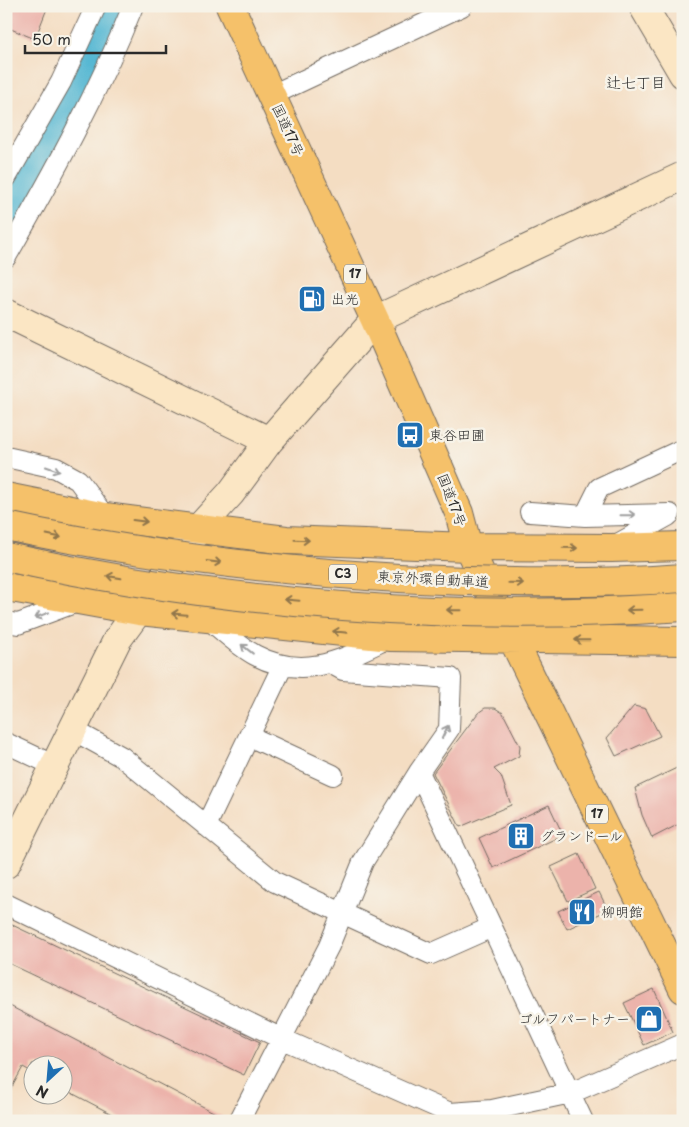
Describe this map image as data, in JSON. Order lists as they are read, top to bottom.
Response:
{
  "streets": {
    "highway": [
      "国道17号",
      "17",
      "C3",
      "東京外環自動車道"
    ]
  },
  "districts": ["辻七丁目"],
  "places": {
    "fuel station": ["出光"],
    "bus stop": ["東谷田圃"],
    "building": ["グランドール"],
    "restaurant": ["柳明館"],
    "shop": ["ゴルフパートナー"]
  },
  "scale_bar": "50 m",
  "north": "bottom left"
}
